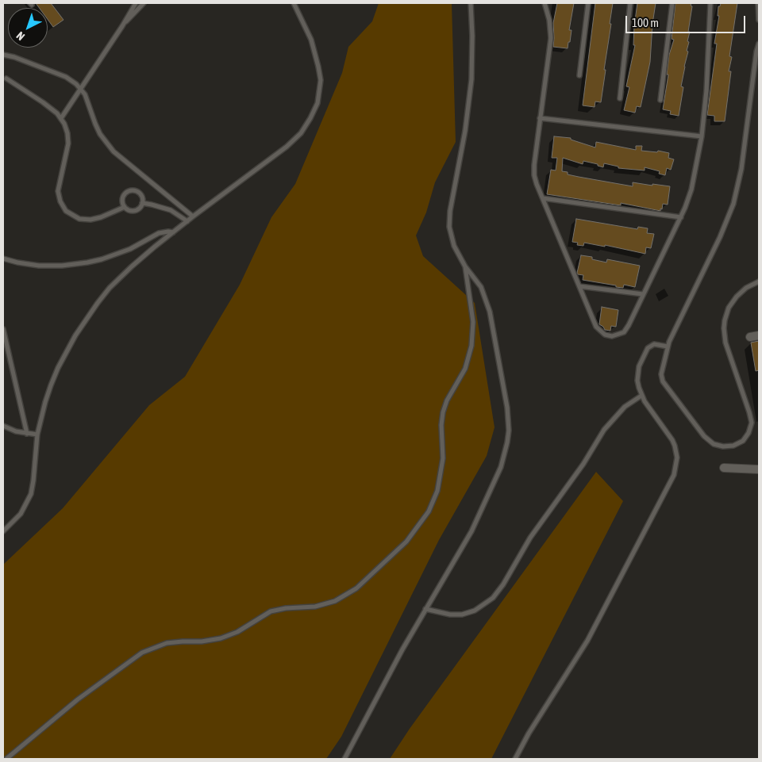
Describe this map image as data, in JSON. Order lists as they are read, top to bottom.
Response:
{
  "scale_bar": "100 m",
  "north": "bottom left"
}
